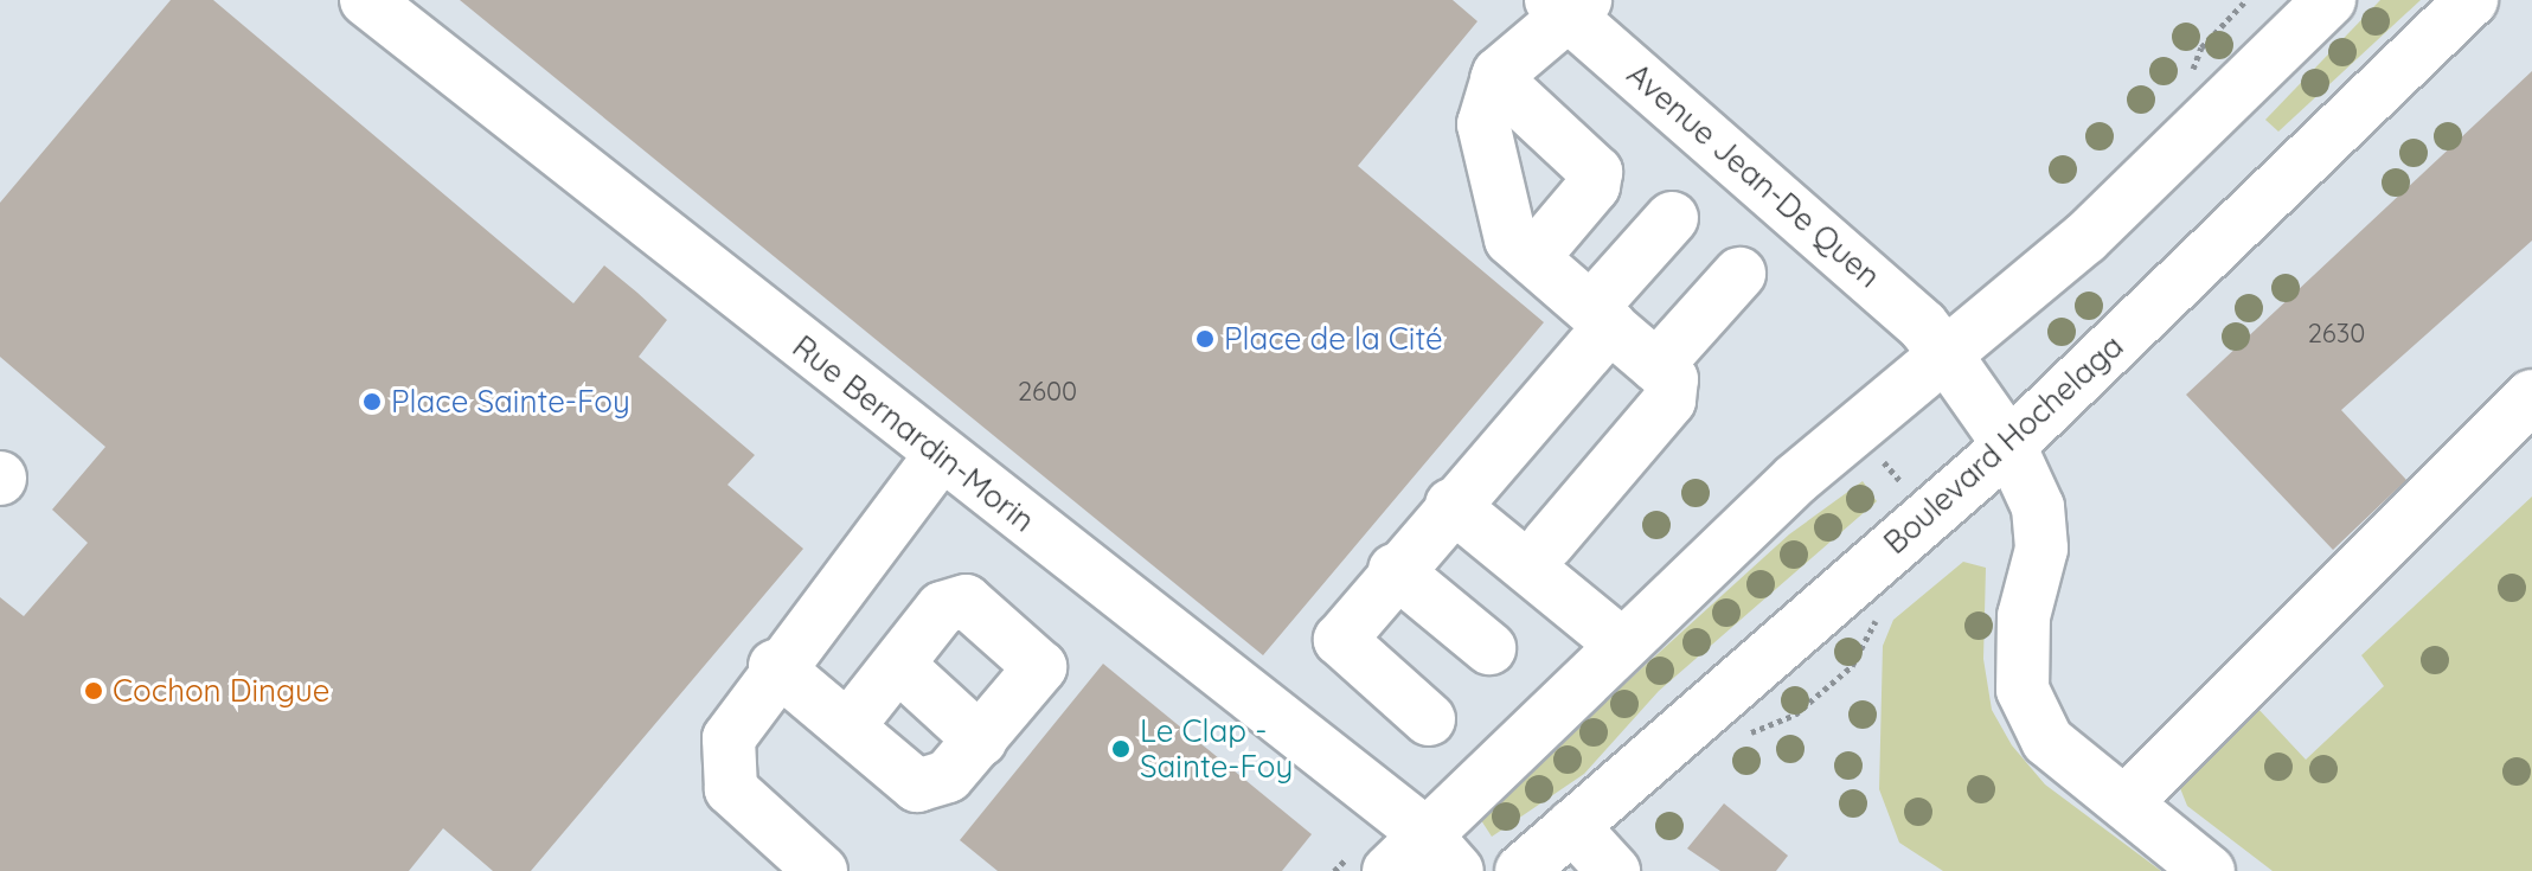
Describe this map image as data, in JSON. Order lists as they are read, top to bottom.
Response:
{
  "streets": {
    "street": ["Avenue Jean-De Quen", "Rue Bernardin-Morin", "Boulevard Hochelaga"]
  },
  "crossings": [
    ["Avenue Jean-De Quen", "Boulevard Hochelaga"]
  ],
  "places": [
    "Place de la Cité",
    "Place Sainte-Foy",
    "Cochon Dingue",
    "Le Clap - Sainte-Foy"
  ],
  "house_numbers": ["2630", "2600"]
}
